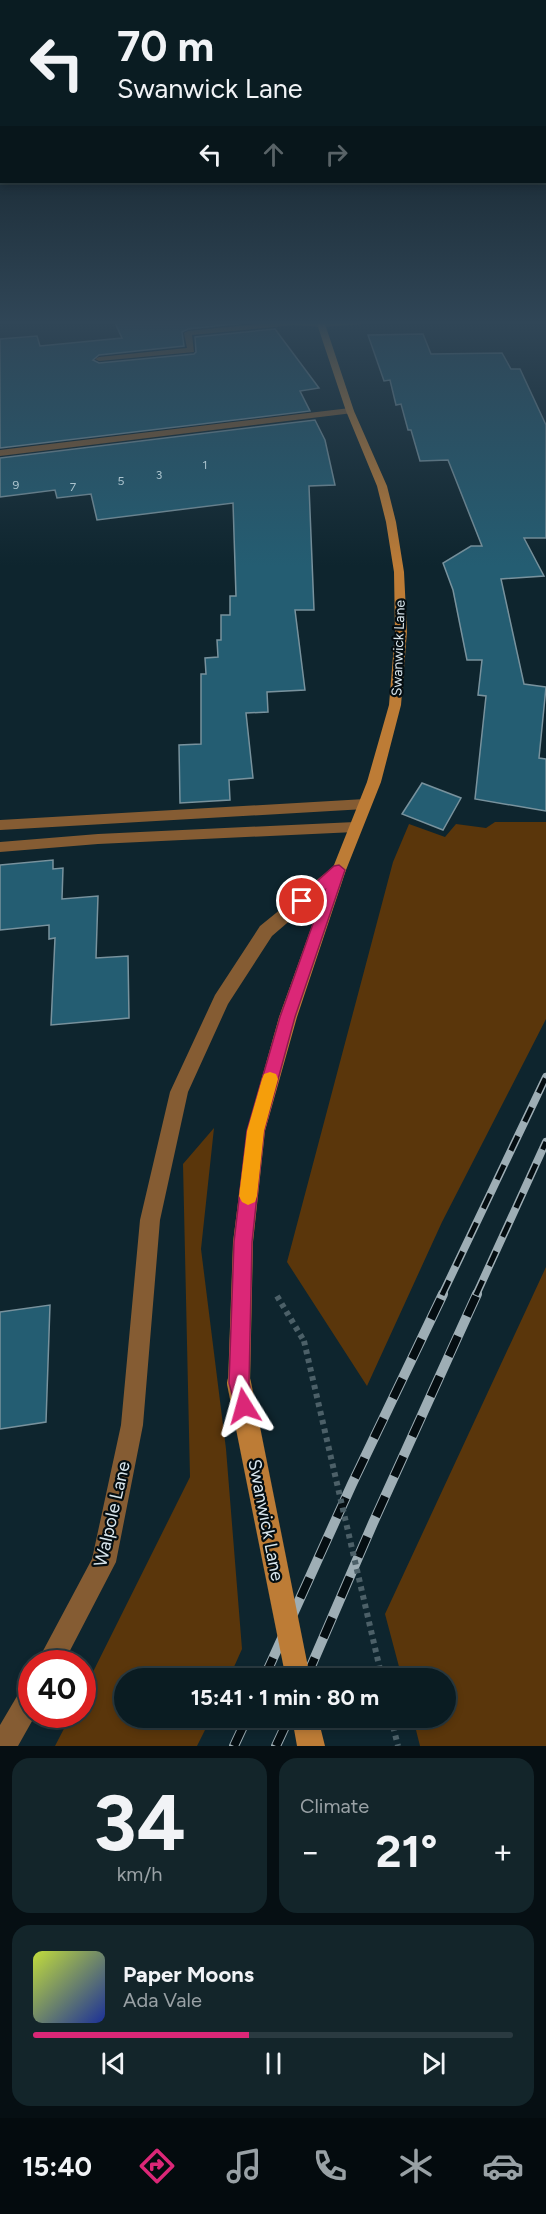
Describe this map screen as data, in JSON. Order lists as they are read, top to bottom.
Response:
{
  "streets": {
    "street": ["Swanwick Lane", "Walpole Lane"]
  },
  "crossings": [
    ["Swanwick Lane", "Walpole Lane"]
  ],
  "house_numbers": [
    "1",
    "3",
    "5",
    "9",
    "7"
  ],
  "page": {
    "turn": ["70 m", "Swanwick Lane"],
    "limit": "40",
    "trip": "15:41 · 1 min · 80 m",
    "tile": [
      ["34", "km/h"],
      "Climate"
    ],
    "heat": ["−", "21°", "+"],
    "song": ["Paper Moons", "Ada Vale"],
    "tabs": "15:40"
  }
}
